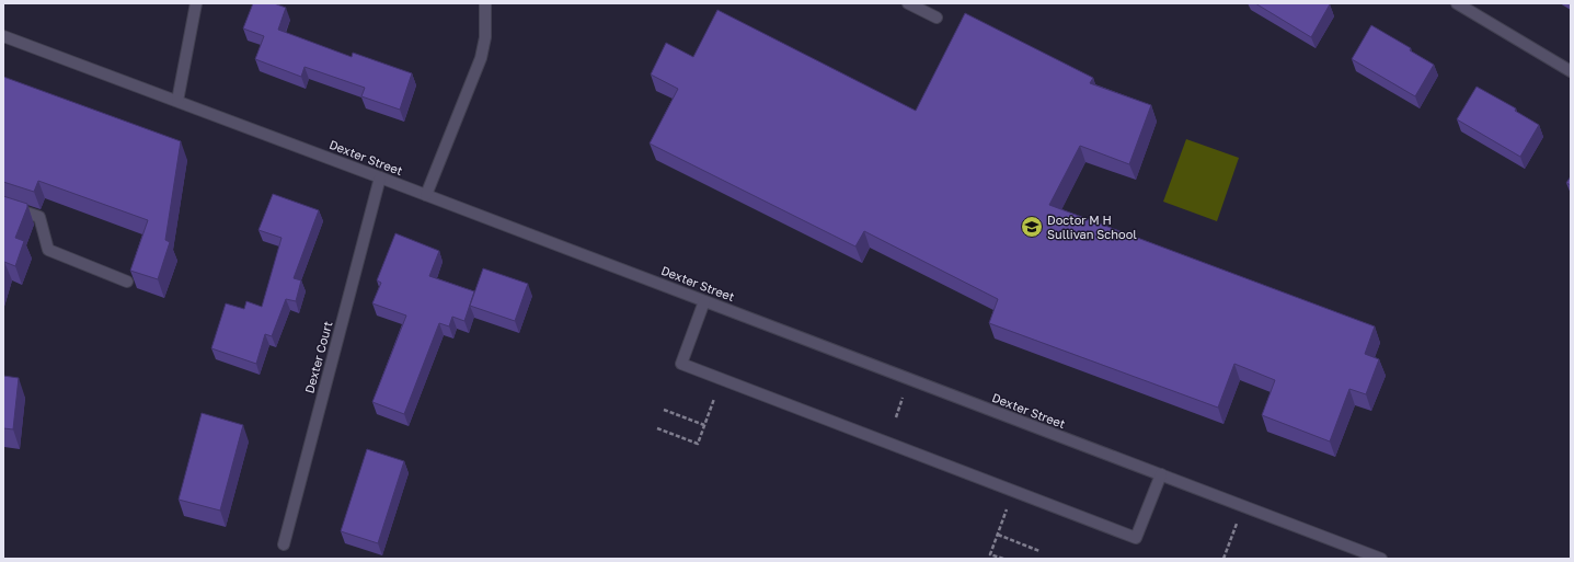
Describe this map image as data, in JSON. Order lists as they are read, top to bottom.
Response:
{
  "streets": {
    "street": ["Dexter Street", "Dexter Court"]
  },
  "crossings": [
    ["Dexter Street", "Dexter Court"]
  ],
  "places": {
    "school or university": ["Doctor M H Sullivan School"]
  }
}
